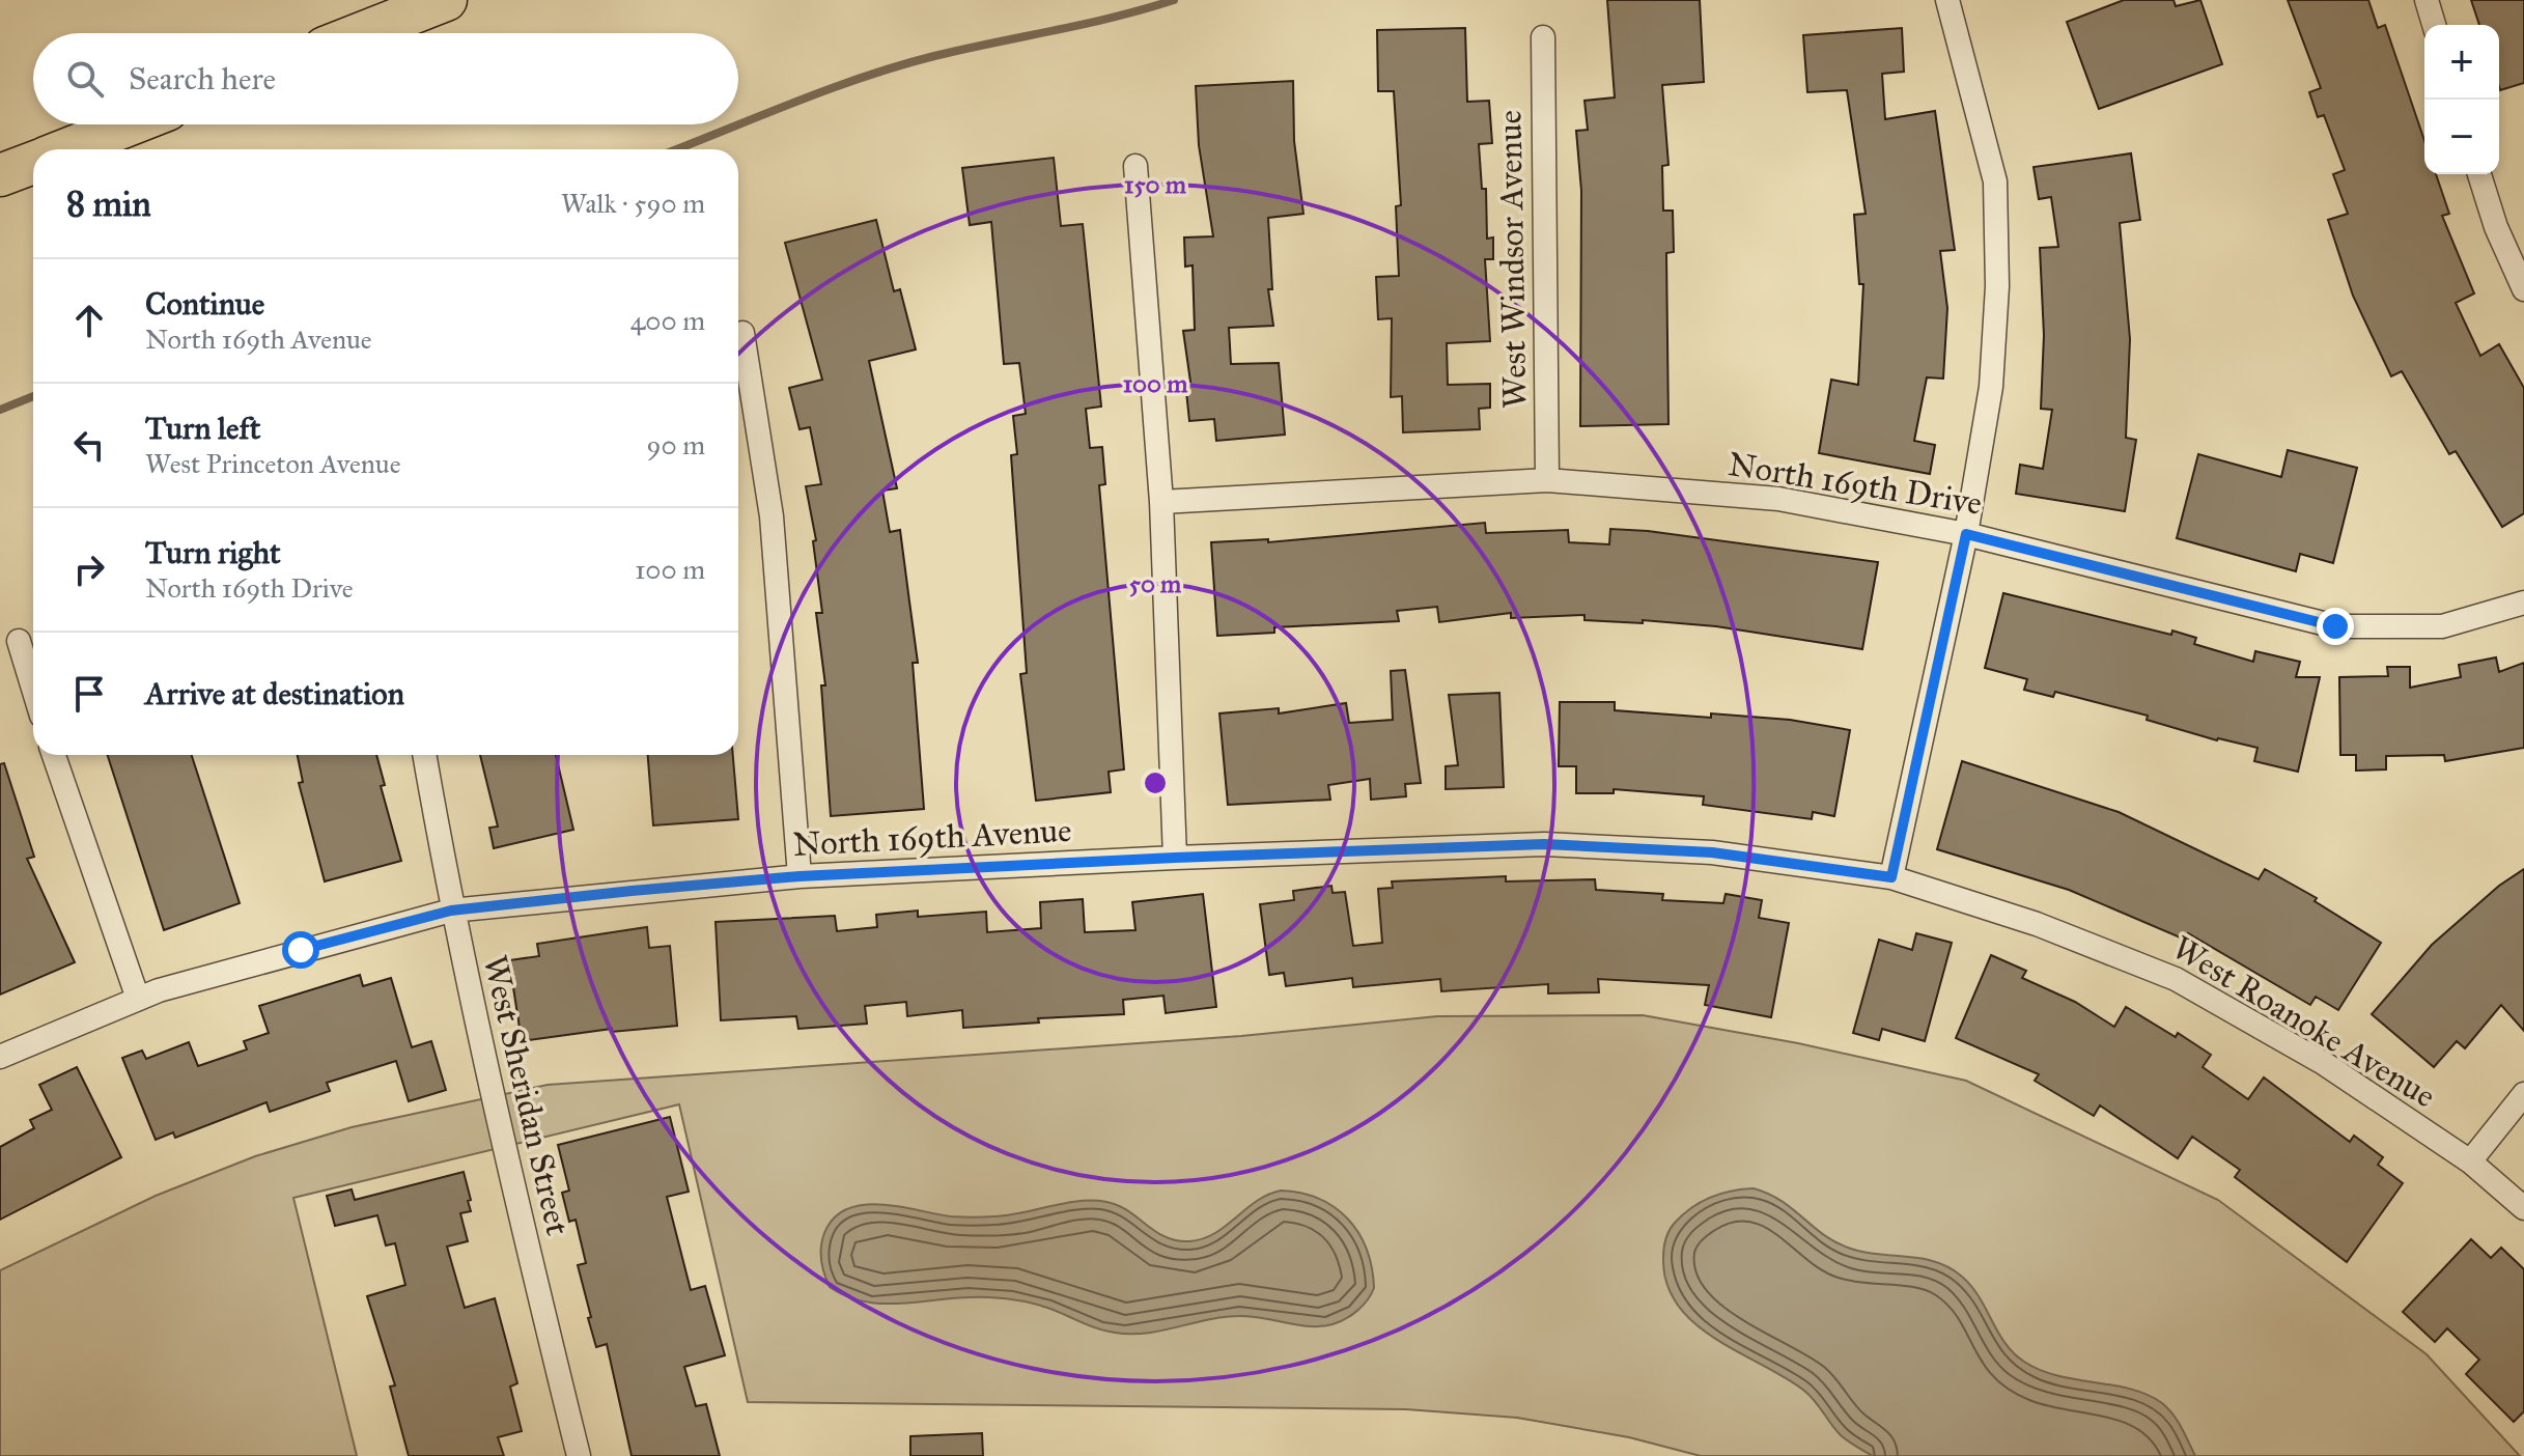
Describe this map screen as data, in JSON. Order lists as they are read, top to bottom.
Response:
{
  "streets": {
    "street": [
      "West Windsor Avenue",
      "North 169th Drive",
      "North 169th Avenue",
      "West Roanoke Avenue",
      "West Sheridan Street"
    ]
  },
  "crossings": [
    ["West Windsor Avenue", "North 169th Drive"],
    ["North 169th Avenue", "West Roanoke Avenue"],
    ["North 169th Avenue", "West Sheridan Street"]
  ],
  "page": {
    "map_buttons": ["+", "−"],
    "search": "Search here",
    "heading": ["8 min", "Walk · 590 m"],
    "list": [
      ["Continue", "North 169th Avenue", "400 m"],
      ["Turn left", "West Princeton Avenue", "90 m"],
      ["Turn right", "North 169th Drive", "100 m"],
      "Arrive at destination"
    ]
  },
  "rings": ["150 m", "100 m", "50 m"]
}
